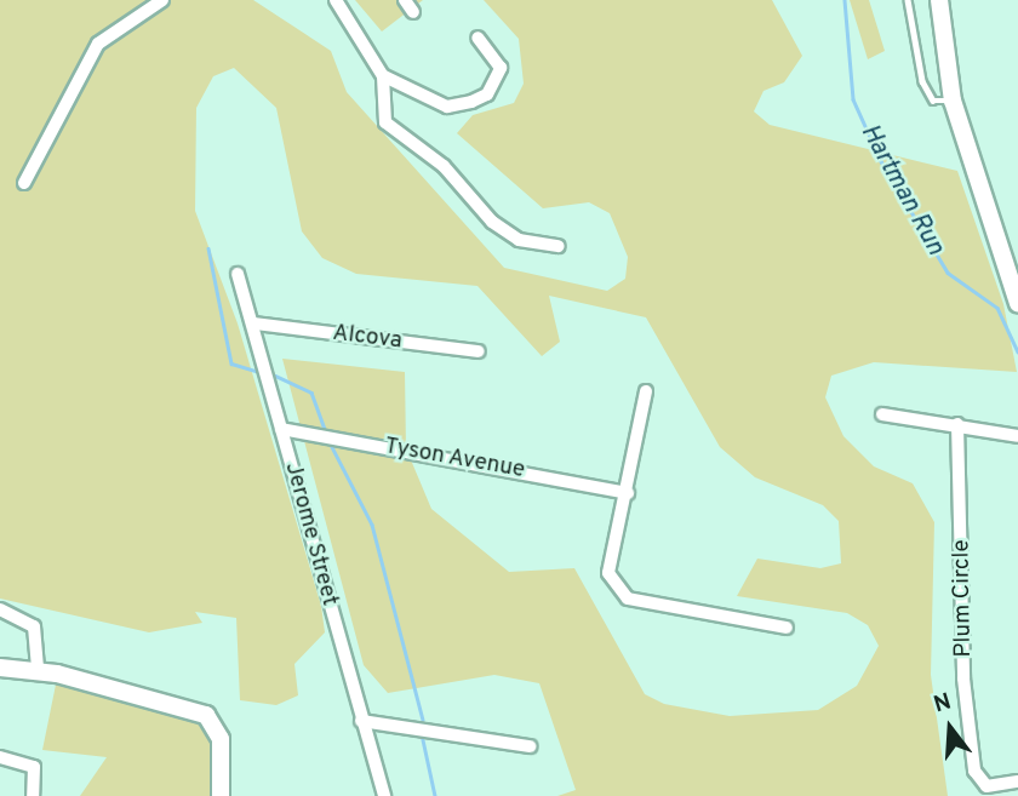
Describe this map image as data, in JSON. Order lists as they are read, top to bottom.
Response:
{
  "streets": {
    "street": [
      "Alcova",
      "Tyson Avenue",
      "Jerome Street",
      "Plum Circle"
    ]
  },
  "crossings": [
    ["Alcova", "Jerome Street"],
    ["Tyson Avenue", "Jerome Street"]
  ],
  "water": ["Hartman Run"],
  "north": "top"
}
